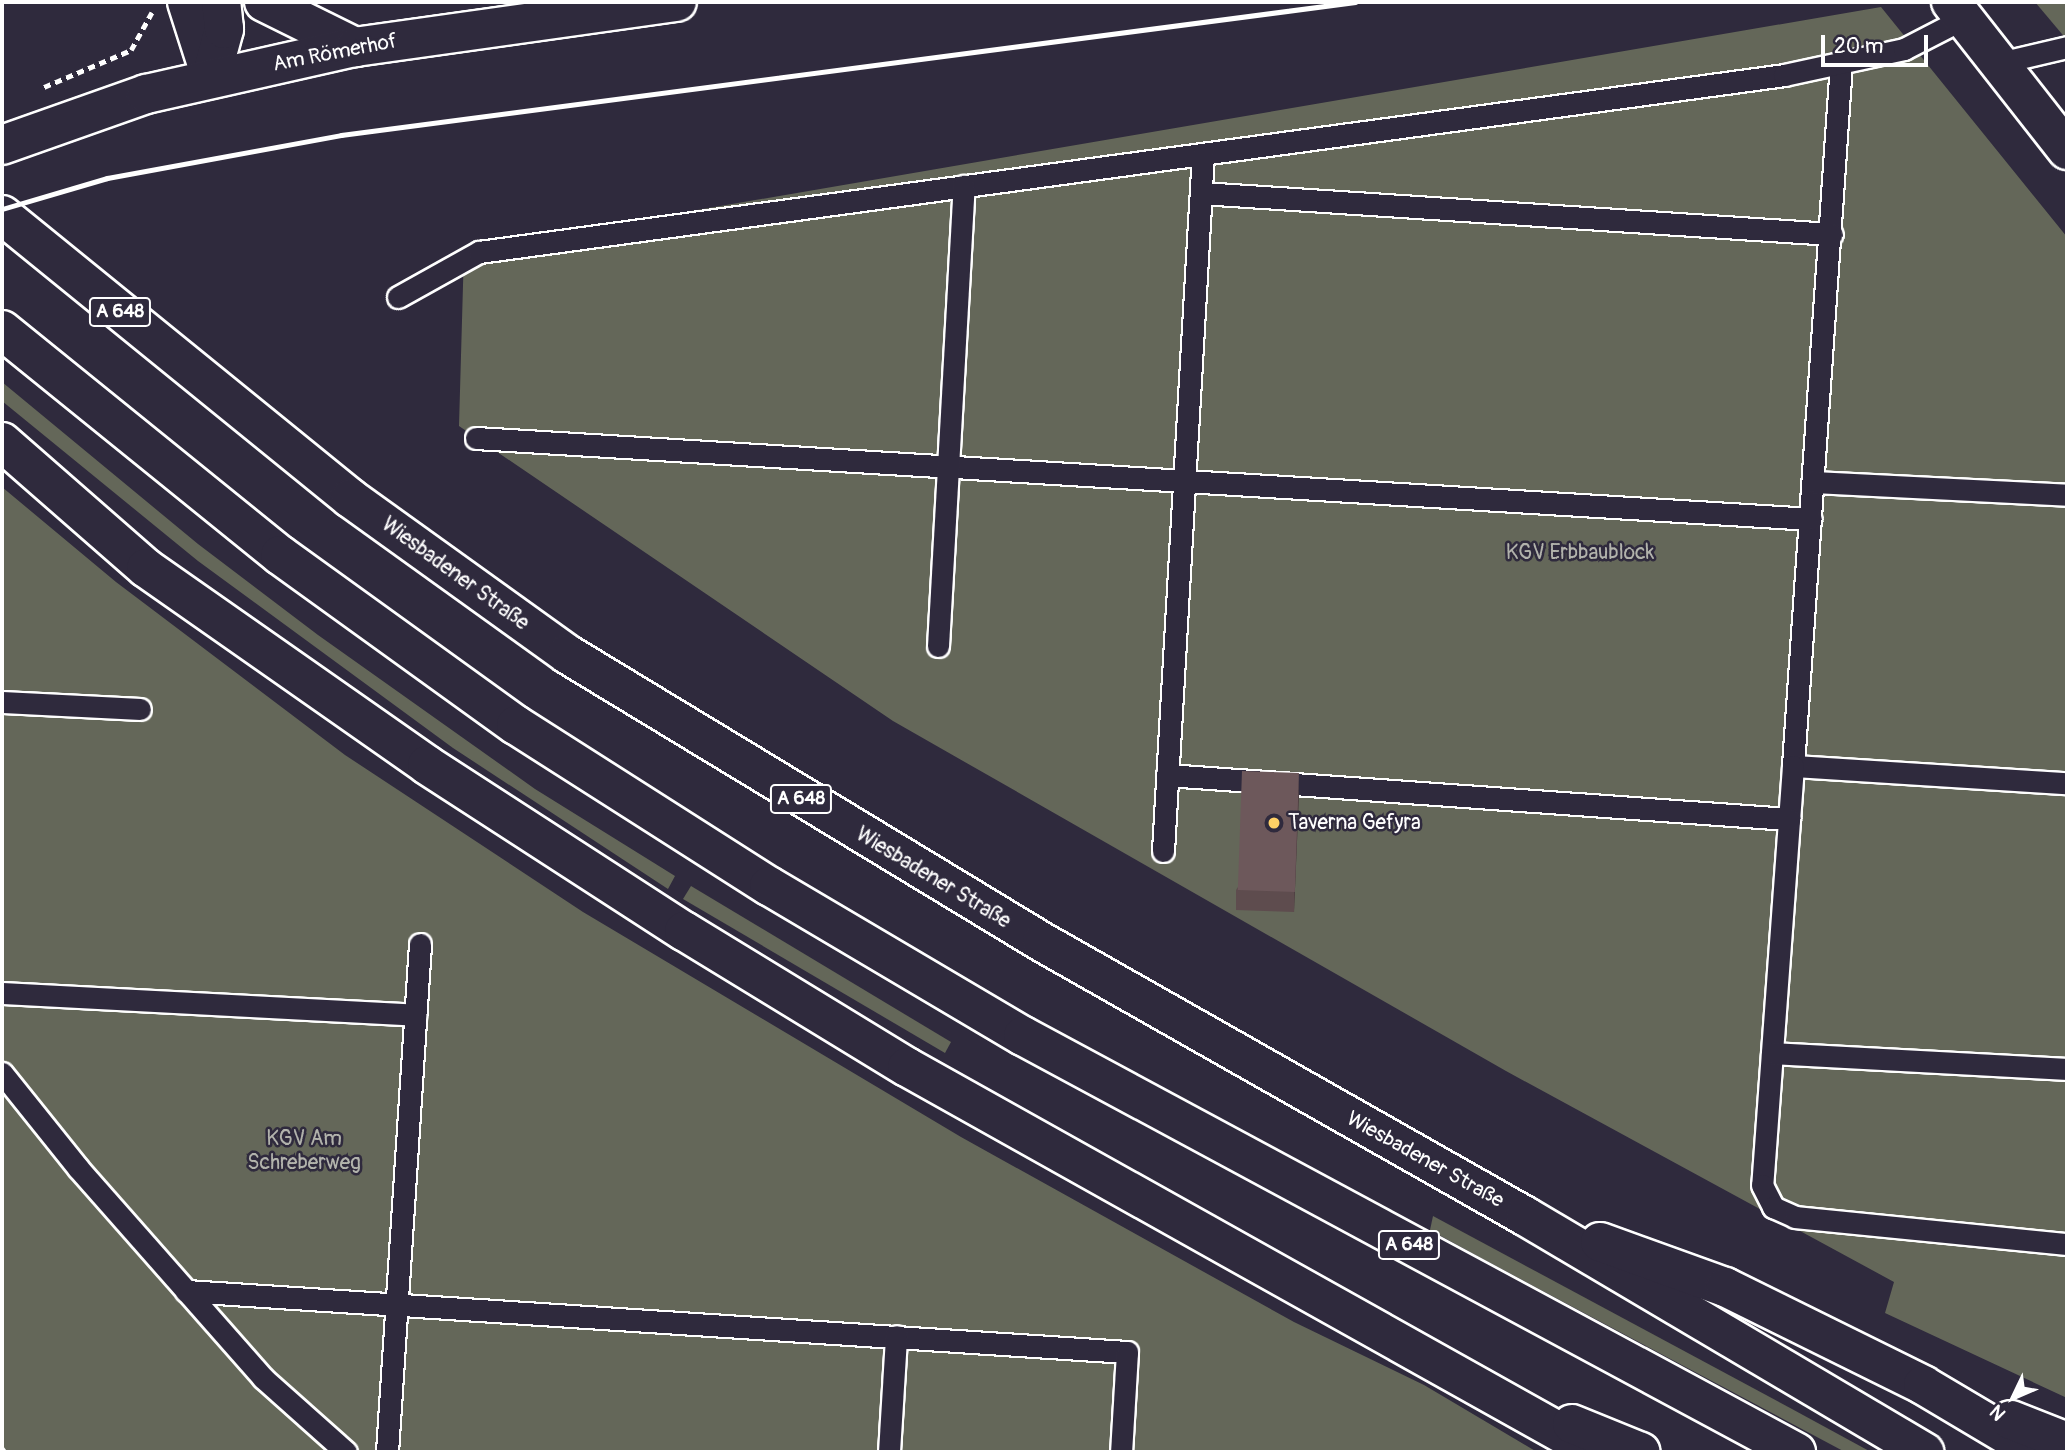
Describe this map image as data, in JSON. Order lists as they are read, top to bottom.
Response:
{
  "streets": {
    "main road": ["Am Römerhof", "A 648", "Wiesbadener Straße"]
  },
  "crossings": [
    ["A 648", "Wiesbadener Straße"]
  ],
  "parks": ["KGV Erbbaublock", "KGV Am Schreberweg"],
  "places": ["Taverna Gefyra"],
  "scale_bar": "20 m",
  "north": "bottom left"
}
